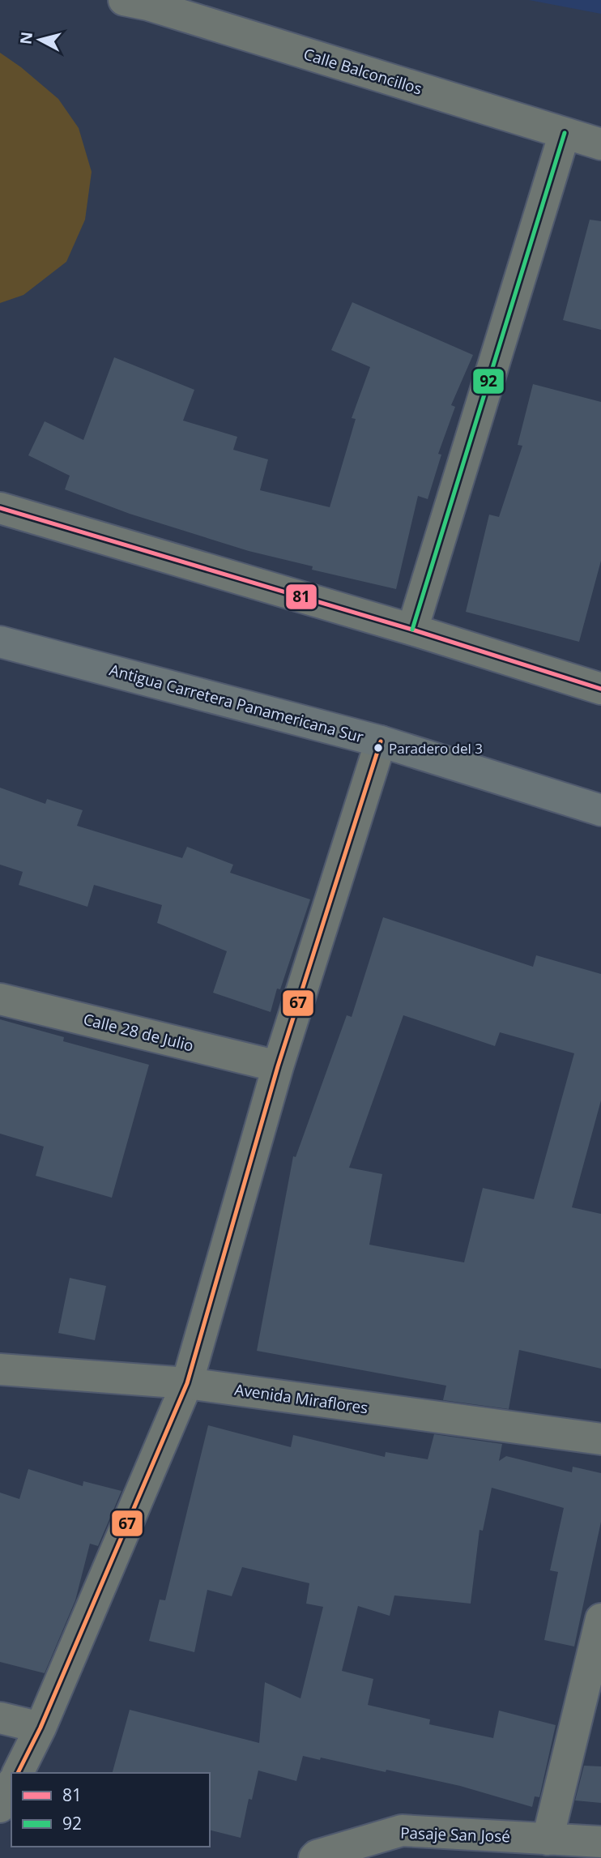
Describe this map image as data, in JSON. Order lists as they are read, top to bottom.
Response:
{
  "streets": {
    "highway": ["Antigua Carretera Panamericana Sur"],
    "street": [
      "Calle Balconcillos",
      "Calle 28 de Julio",
      "Avenida Miraflores",
      "Pasaje San José"
    ]
  },
  "places": ["Paradero del 3"],
  "lines": ["transit line 92", "transit line 81", "transit line 67"],
  "legend": ["81", "92"],
  "north": "left"
}
